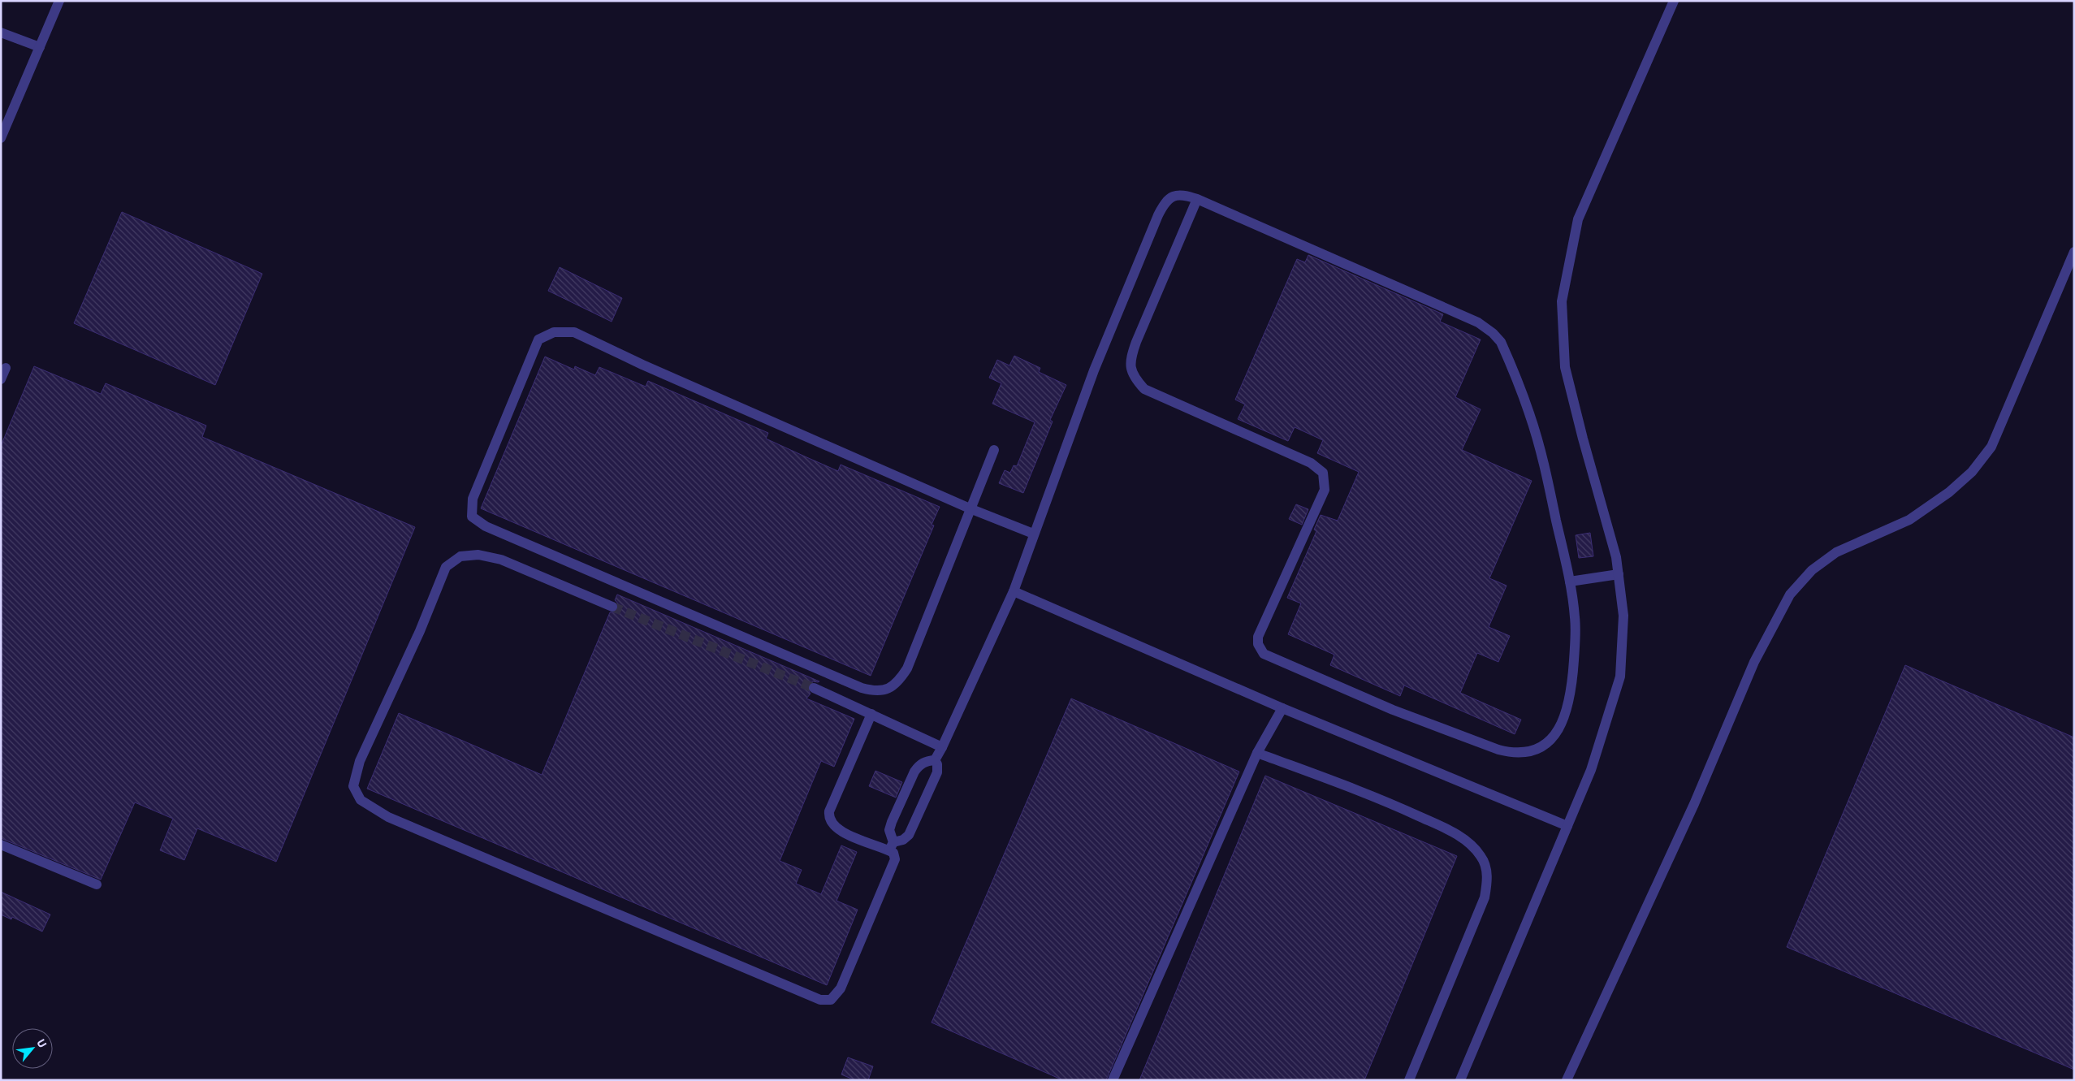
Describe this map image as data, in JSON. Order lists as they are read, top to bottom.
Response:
{
  "north": "top right"
}
